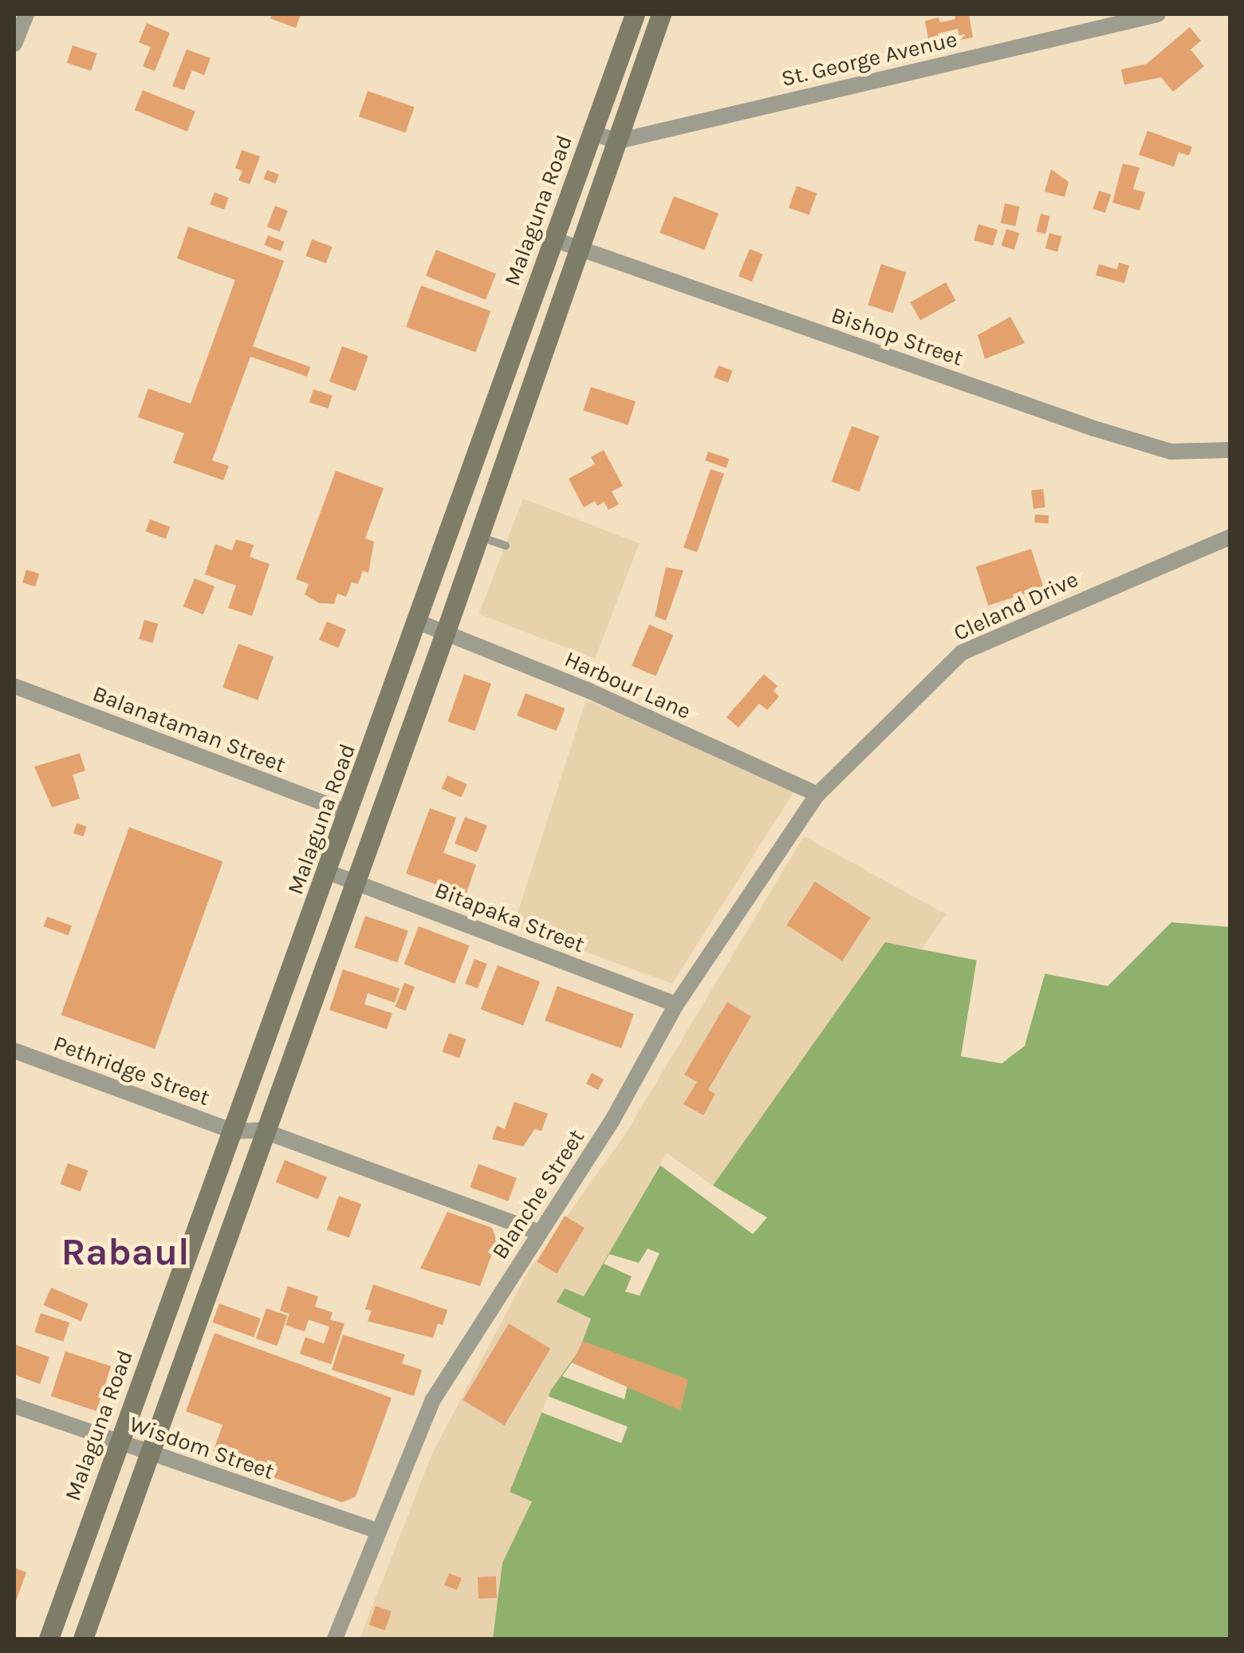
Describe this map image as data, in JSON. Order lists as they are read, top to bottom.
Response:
{
  "streets": {
    "street": [
      "St. George Avenue",
      "Malaguna Road",
      "Bishop Street",
      "Cleland Drive",
      "Harbour Lane",
      "Balanataman Street",
      "Bitapaka Street",
      "Pethridge Street",
      "Blanche Street",
      "Wisdom Street"
    ]
  },
  "crossings": [
    ["Malaguna Road", "Bishop Street"],
    ["Malaguna Road", "Harbour Lane"],
    ["Malaguna Road", "Balanataman Street"],
    ["Malaguna Road", "Bitapaka Street"],
    ["Malaguna Road", "Pethridge Street"],
    ["Malaguna Road", "Wisdom Street"],
    ["Cleland Drive", "Harbour Lane"],
    ["Cleland Drive", "Blanche Street"],
    ["Harbour Lane", "Blanche Street"],
    ["Bitapaka Street", "Blanche Street"],
    ["Blanche Street", "Wisdom Street"]
  ],
  "districts": ["Rabaul"]
}
